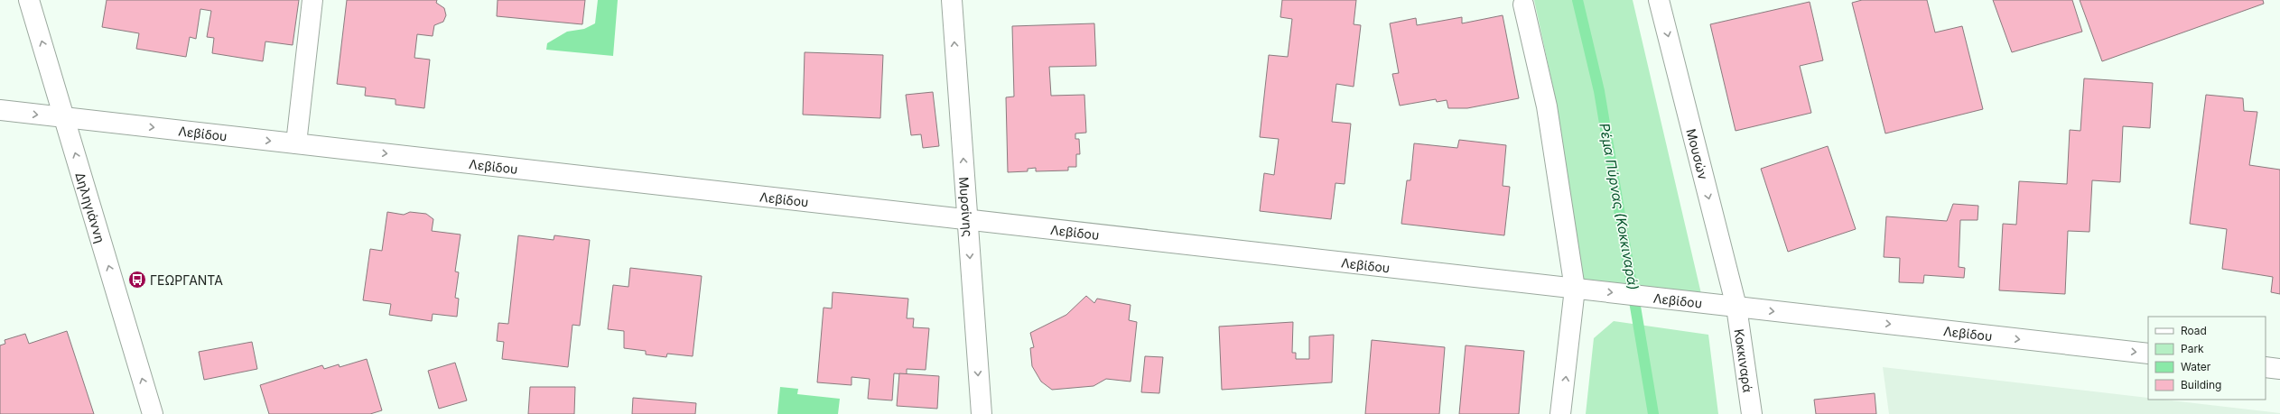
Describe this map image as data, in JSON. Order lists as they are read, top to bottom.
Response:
{
  "streets": {
    "street": [
      "Λεβίδου",
      "Μουσών",
      "Δηληγιάννη",
      "Μυρσίνης",
      "Κοκκιναρά"
    ]
  },
  "crossings": [
    ["Λεβίδου", "Μουσών"],
    ["Λεβίδου", "Δηληγιάννη"],
    ["Λεβίδου", "Μυρσίνης"],
    ["Λεβίδου", "Κοκκιναρά"],
    ["Μουσών", "Κοκκιναρά"]
  ],
  "one_way": ["Λεβίδου", "Δηληγιάννη"],
  "water": ["Ρέμα Πύρνας (Κοκκιναρά)"],
  "places": {
    "bus stop": ["ΓΕΩΡΓΑΝΤΑ"]
  },
  "legend": [
    "Road",
    "Park",
    "Water",
    "Building"
  ]
}
